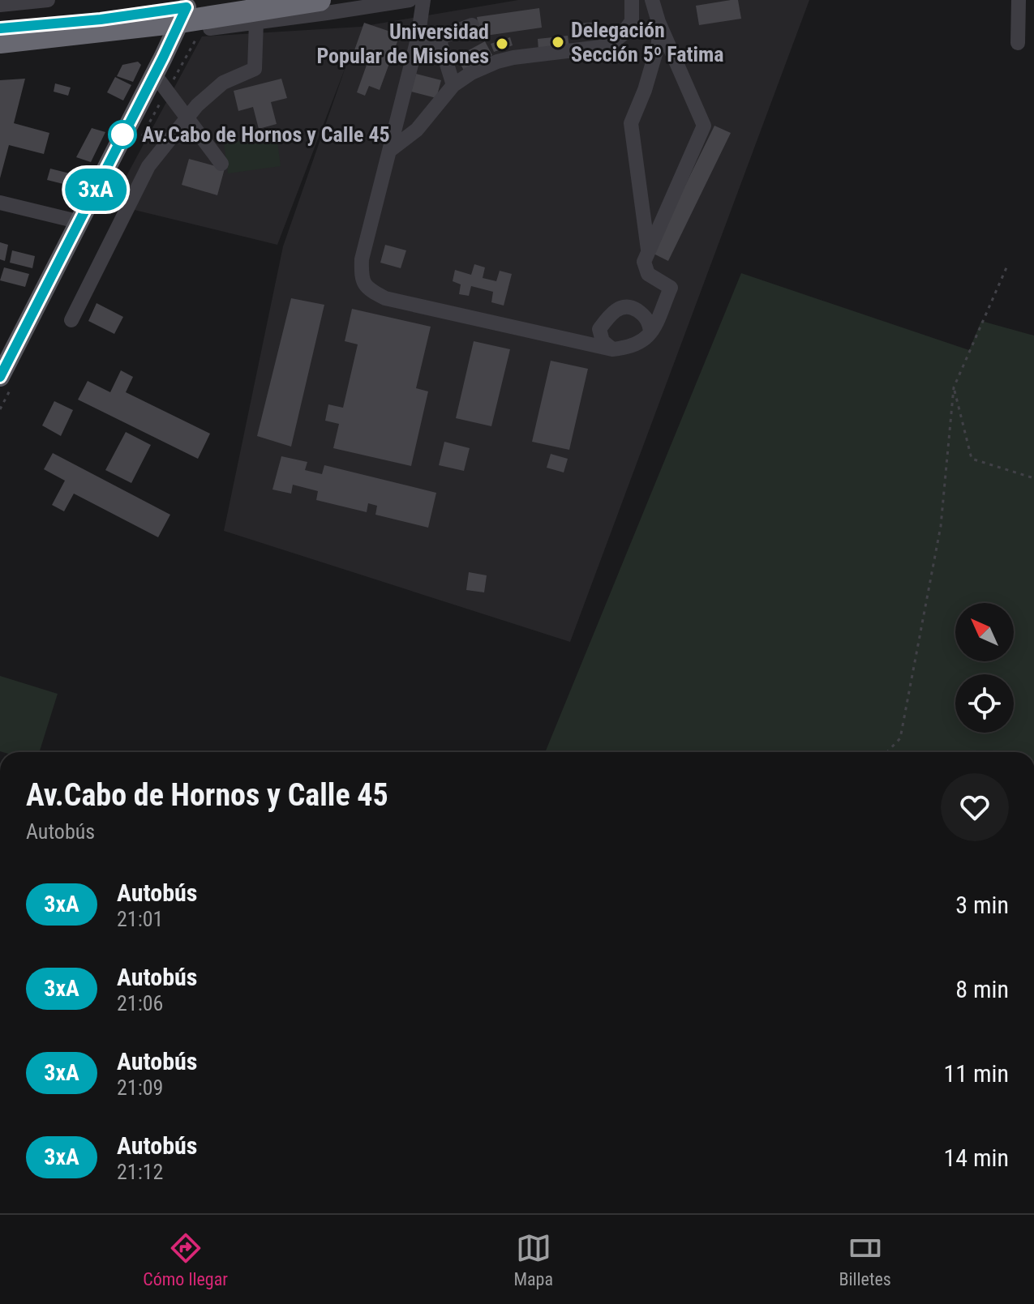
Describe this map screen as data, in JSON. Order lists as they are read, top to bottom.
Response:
{
  "places": ["Delegación Sección 5º Fatima", "Universidad Popular de Misiones", "Av.Cabo de Hornos y Calle 45"],
  "lines": ["bus line 3xA"],
  "north": "top left",
  "page": {
    "on_map": "3xA",
    "heading": ["Av.Cabo de Hornos y Calle 45", "Autobús"],
    "list": [
      {
        "mark": "3xA",
        "name": "Autobús",
        "note": "21:01",
        "value": "3 min"
      },
      {
        "mark": "3xA",
        "name": "Autobús",
        "note": "21:06",
        "value": "8 min"
      },
      {
        "mark": "3xA",
        "name": "Autobús",
        "note": "21:09",
        "value": "11 min"
      },
      {
        "mark": "3xA",
        "name": "Autobús",
        "note": "21:12",
        "value": "14 min"
      }
    ],
    "tabs": ["Cómo llegar", "Mapa", "Billetes"]
  }
}
